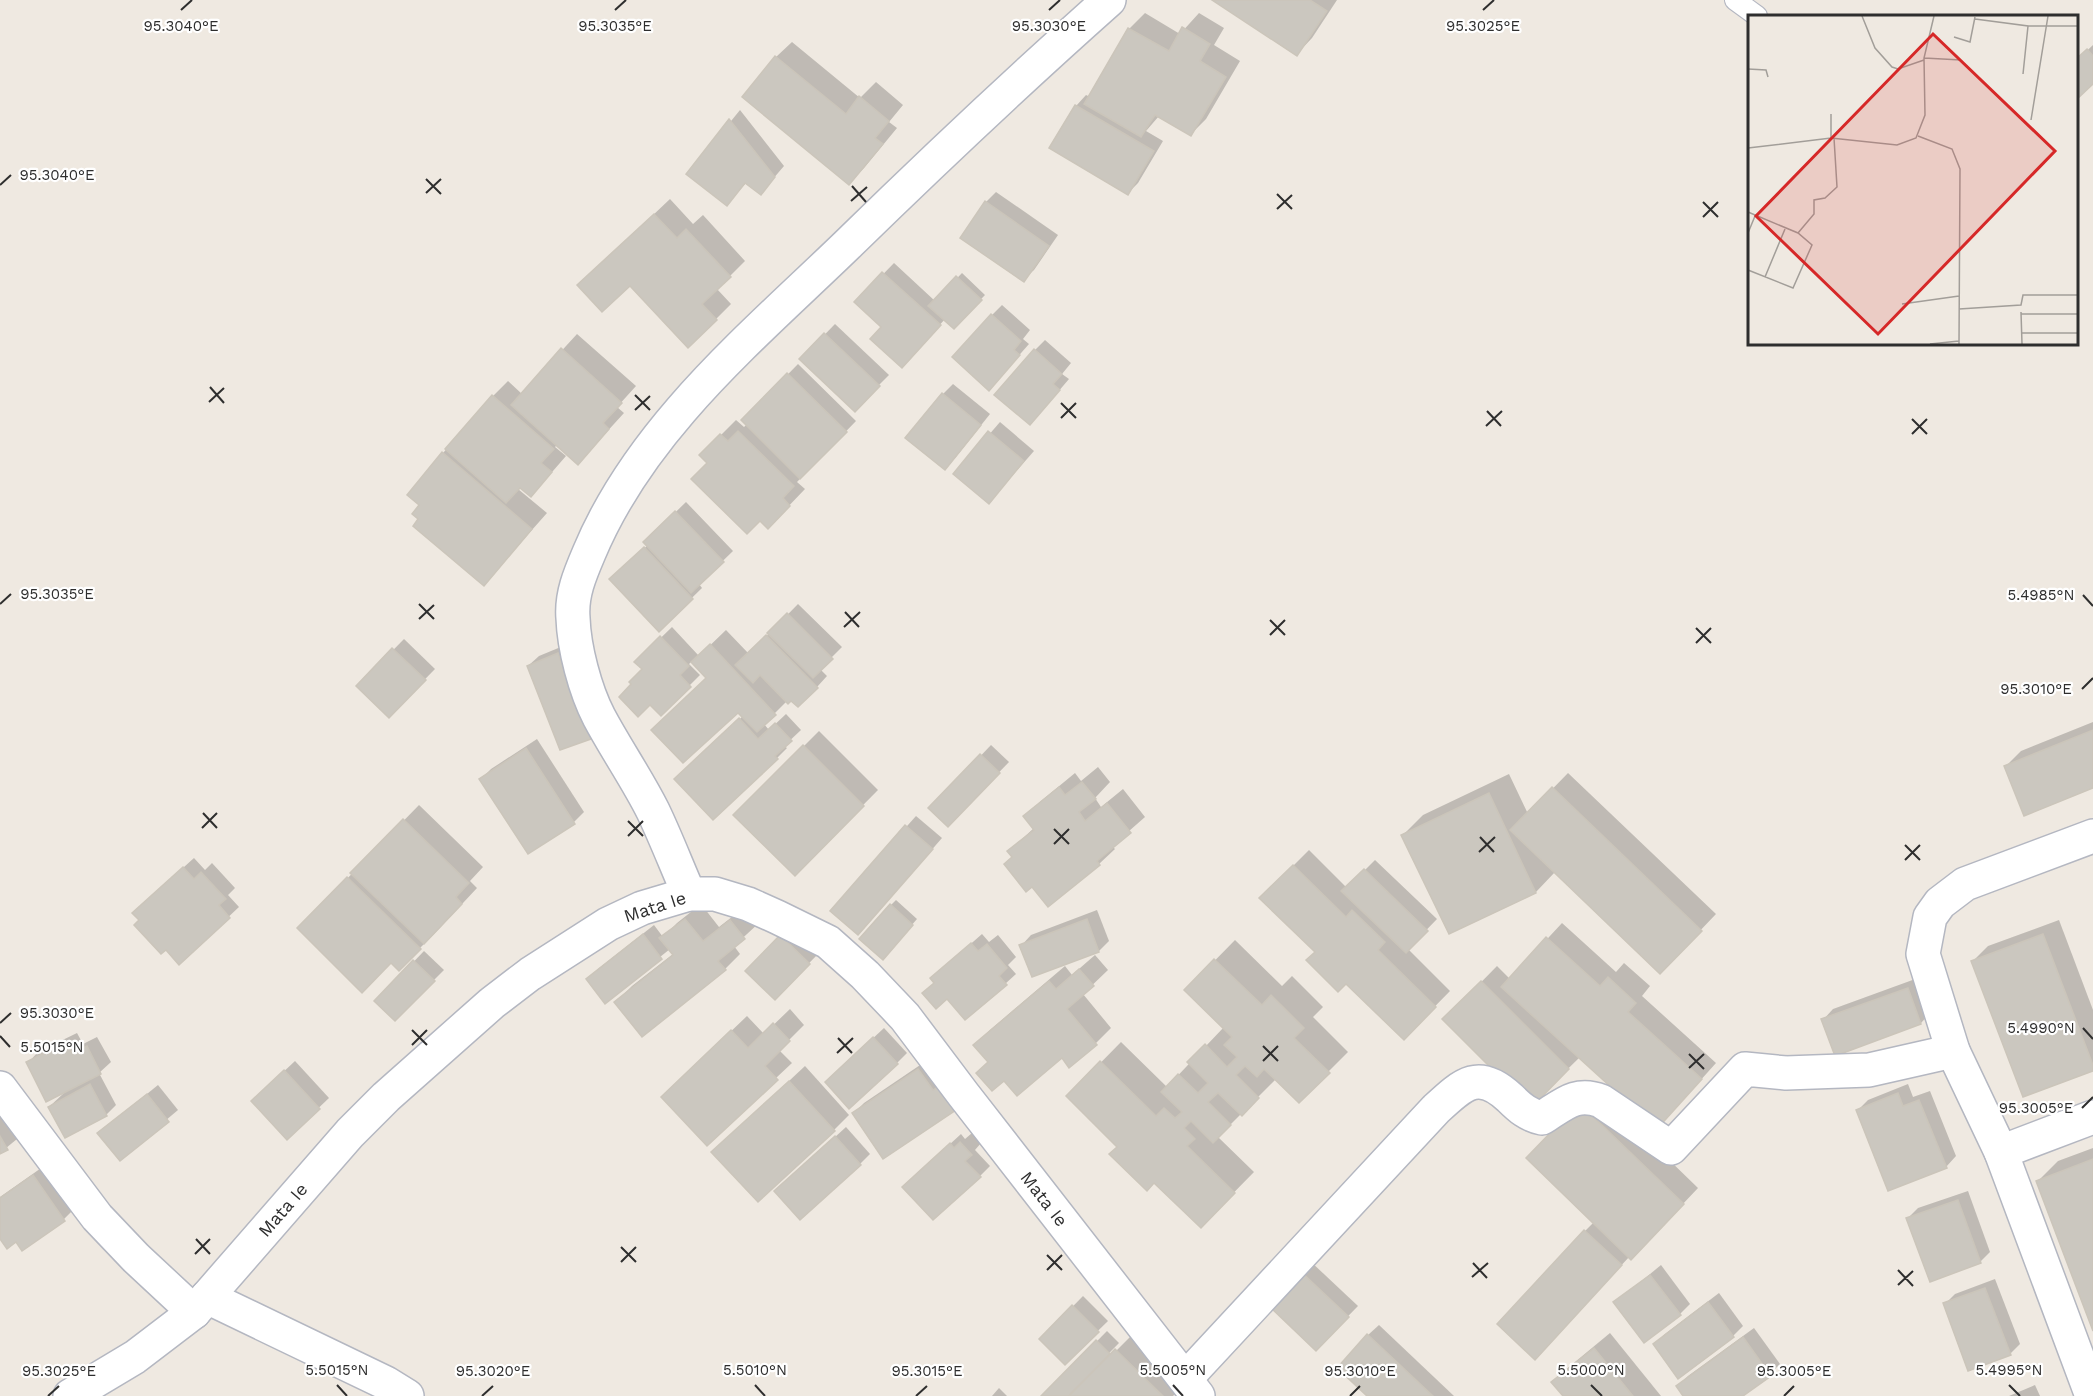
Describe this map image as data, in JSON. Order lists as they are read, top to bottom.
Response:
{
  "streets": {
    "street": ["Mata Ie"]
  },
  "coordinates": [
    "95.3040°E",
    "95.3035°E",
    "95.3030°E",
    "95.3025°E",
    "5.4985°N",
    "95.3010°E",
    "5.4990°N",
    "5.5015°N",
    "95.3005°E",
    "5.5010°N",
    "5.5005°N",
    "5.5000°N",
    "5.4995°N",
    "95.3020°E",
    "95.3015°E"
  ]
}
